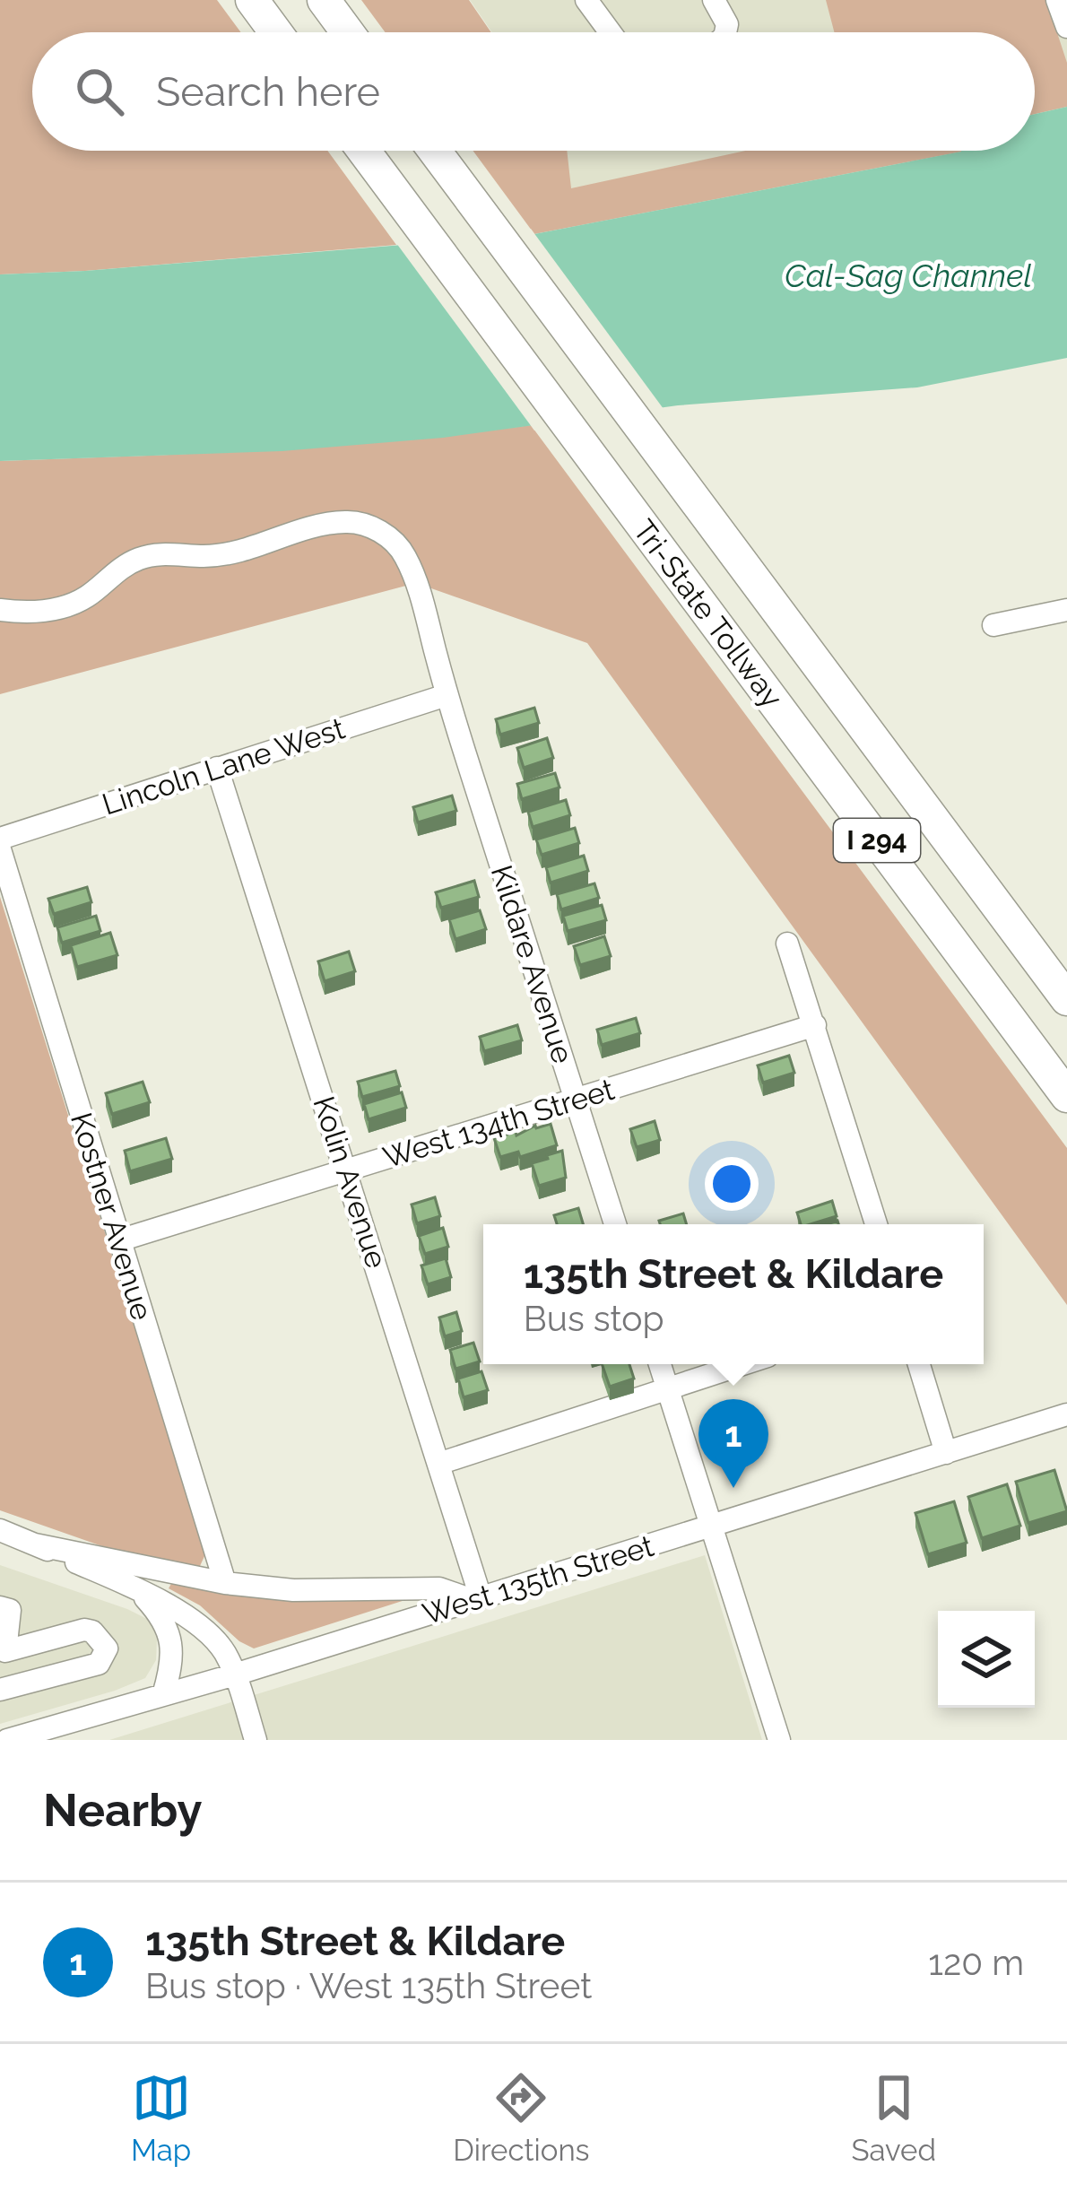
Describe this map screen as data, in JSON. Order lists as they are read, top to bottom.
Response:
{
  "streets": {
    "highway": ["Tri-State Tollway", "I 294"],
    "street": [
      "Lincoln Lane West",
      "Kildare Avenue",
      "West 134th Street",
      "Kolin Avenue",
      "Kostner Avenue",
      "West 135th Street"
    ]
  },
  "crossings": [
    ["Lincoln Lane West", "Kildare Avenue"],
    ["Lincoln Lane West", "Kolin Avenue"],
    ["Kildare Avenue", "West 134th Street"],
    ["West 134th Street", "Kolin Avenue"],
    ["West 134th Street", "Kostner Avenue"],
    ["Kolin Avenue", "West 135th Street"]
  ],
  "water": ["Cal-Sag Channel"],
  "page": {
    "search": "Search here",
    "popup": ["135th Street & Kildare", "Bus stop"],
    "pins": "1",
    "heading": "Nearby",
    "list": [
      {
        "mark": "1",
        "name": "135th Street & Kildare",
        "note": "Bus stop · West 135th Street",
        "value": "120 m"
      }
    ],
    "nav": ["Map", "Directions", "Saved"]
  }
}
